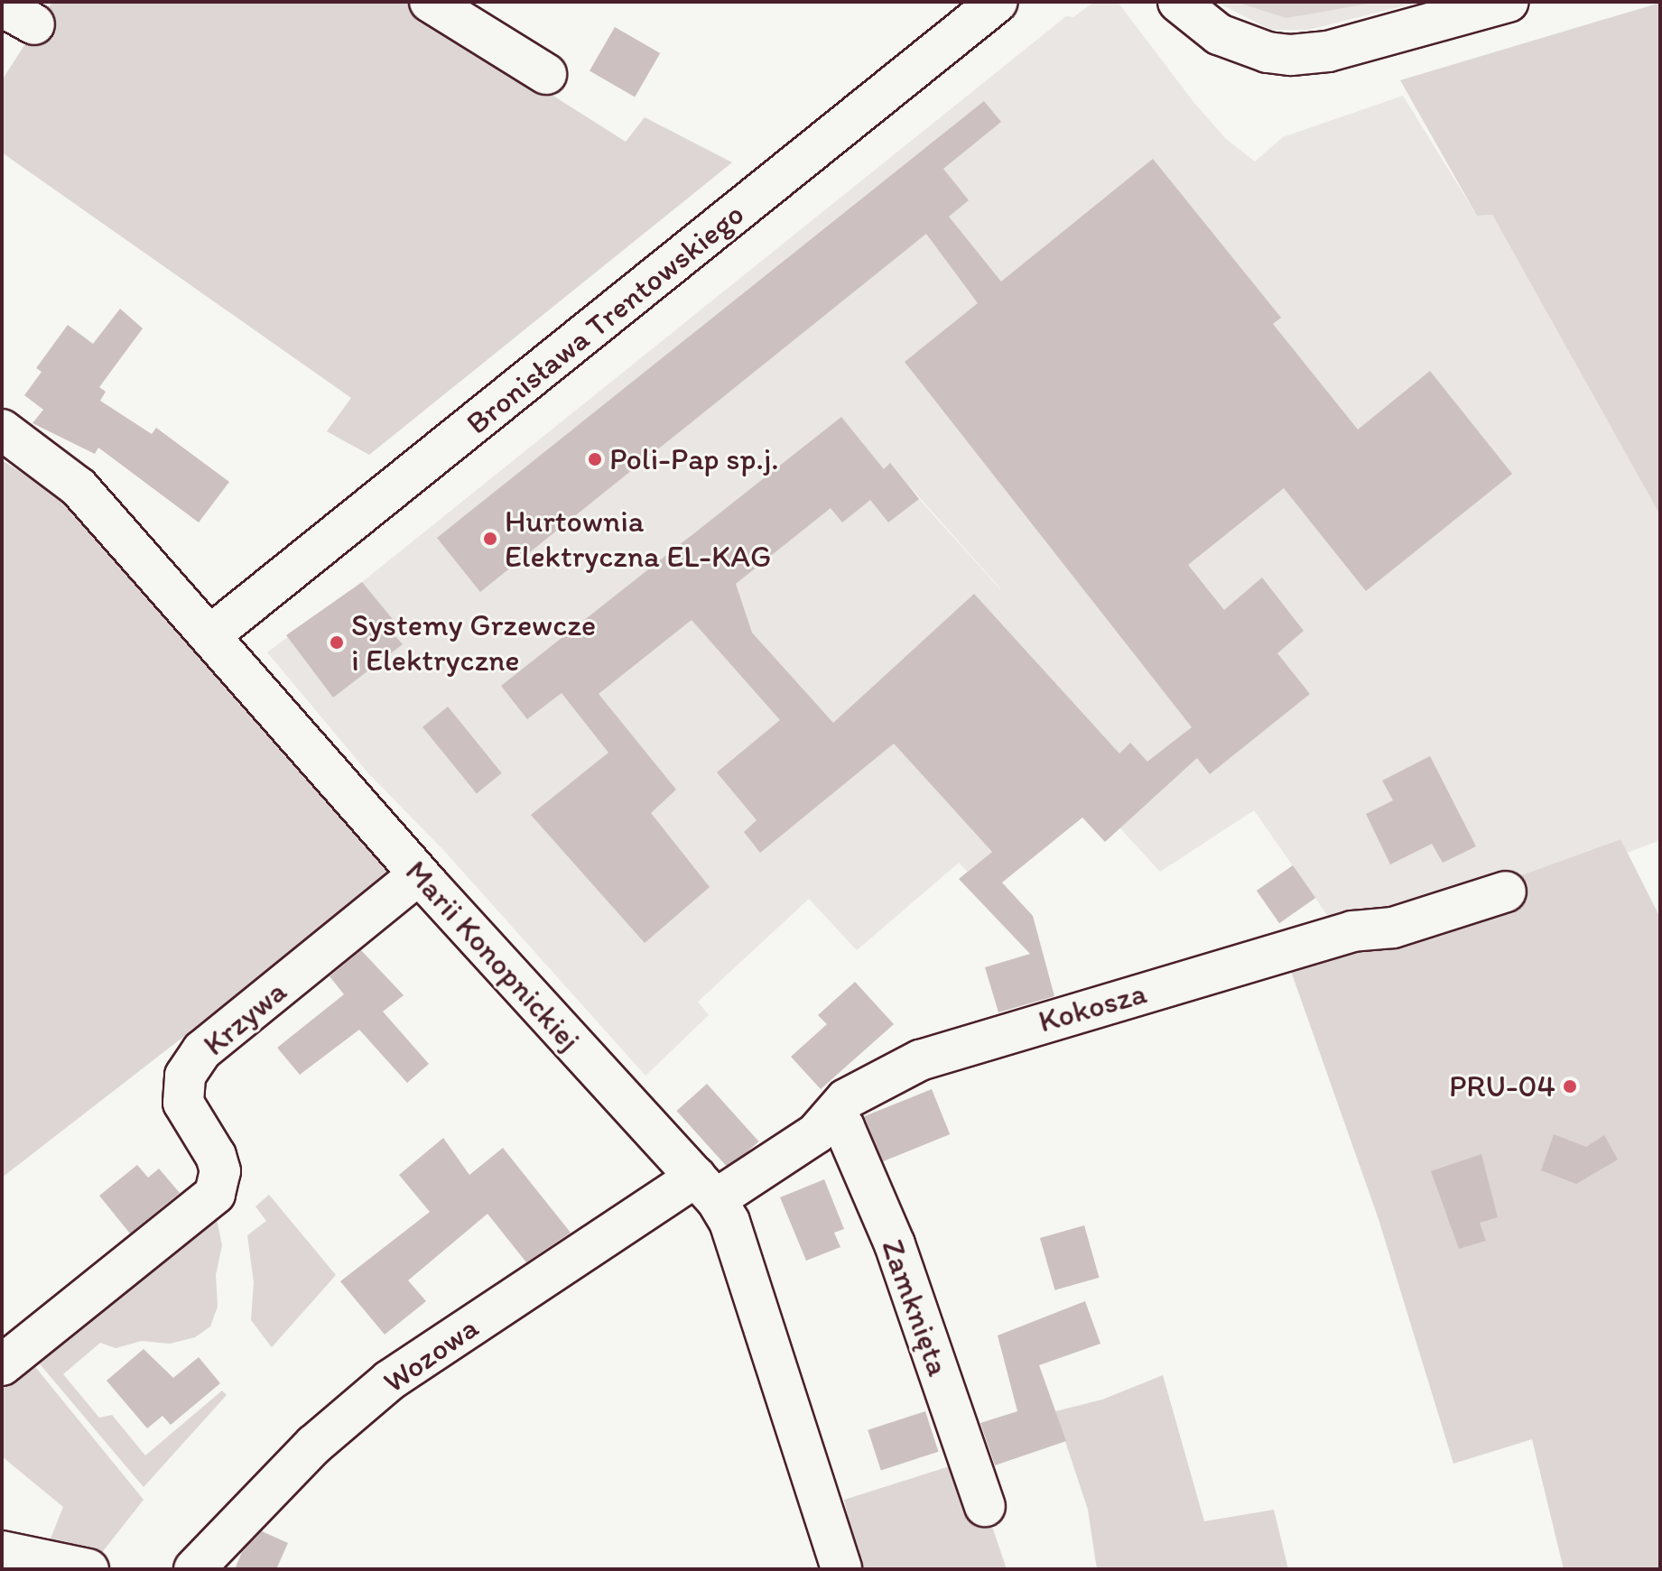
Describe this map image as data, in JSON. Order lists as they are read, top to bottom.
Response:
{
  "streets": {
    "street": [
      "Bronisława Trentowskiego",
      "Marii Konopnickiej",
      "Kokosza",
      "Krzywa",
      "Zamknięta",
      "Wozowa"
    ]
  },
  "crossings": [
    ["Bronisława Trentowskiego", "Marii Konopnickiej"],
    ["Marii Konopnickiej", "Kokosza"],
    ["Marii Konopnickiej", "Krzywa"],
    ["Marii Konopnickiej", "Wozowa"],
    ["Kokosza", "Zamknięta"],
    ["Kokosza", "Wozowa"]
  ],
  "places": [
    "Poli-Pap sp.j.",
    "Hurtownia Elektryczna EL-KAG",
    "Systemy Grzewcze i Elektryczne",
    "PRU-04"
  ]
}
